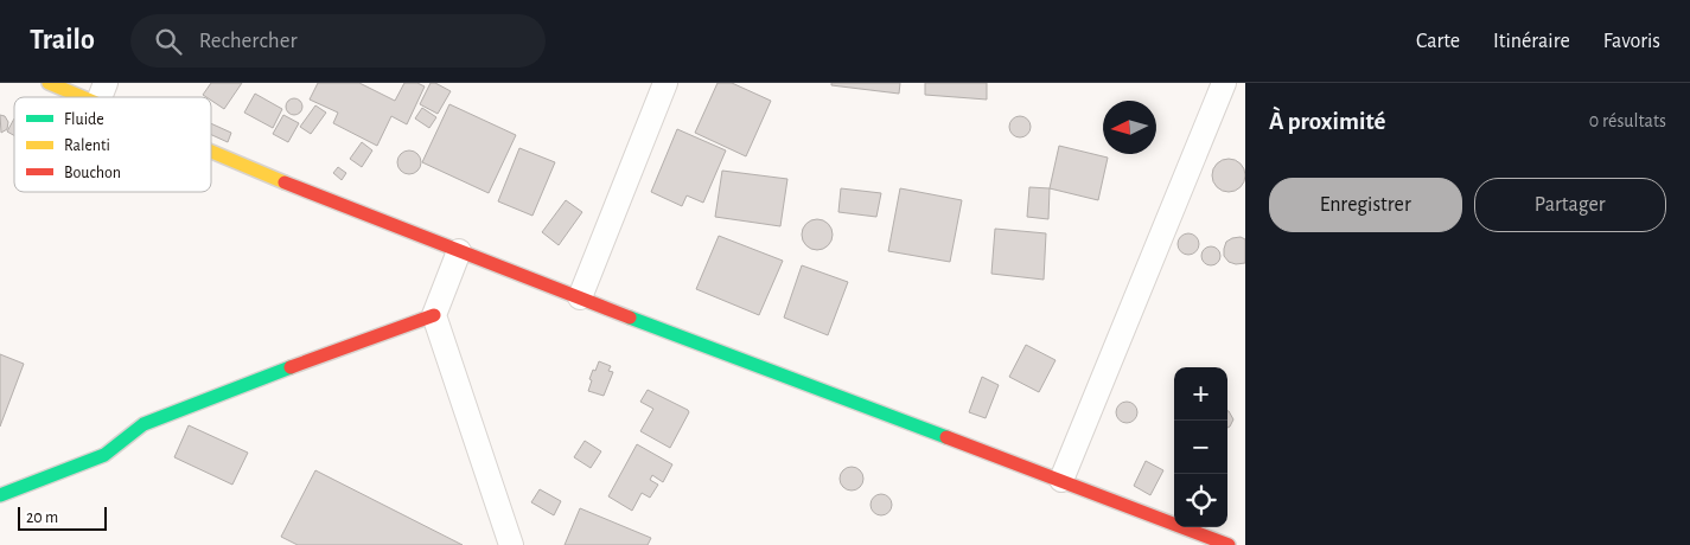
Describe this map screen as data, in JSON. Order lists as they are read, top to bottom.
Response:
{
  "legend": ["Fluide", "Ralenti", "Bouchon"],
  "scale_bar": "20 m",
  "north": "left",
  "page": {
    "header": "Trailo",
    "search": "Rechercher",
    "nav": ["Carte", "Itinéraire", "Favoris"],
    "heading": ["À proximité", "0 résultats"],
    "buttons": ["Enregistrer", "Partager"],
    "map_buttons": ["+", "−"],
    "scale": "20 m"
  }
}
